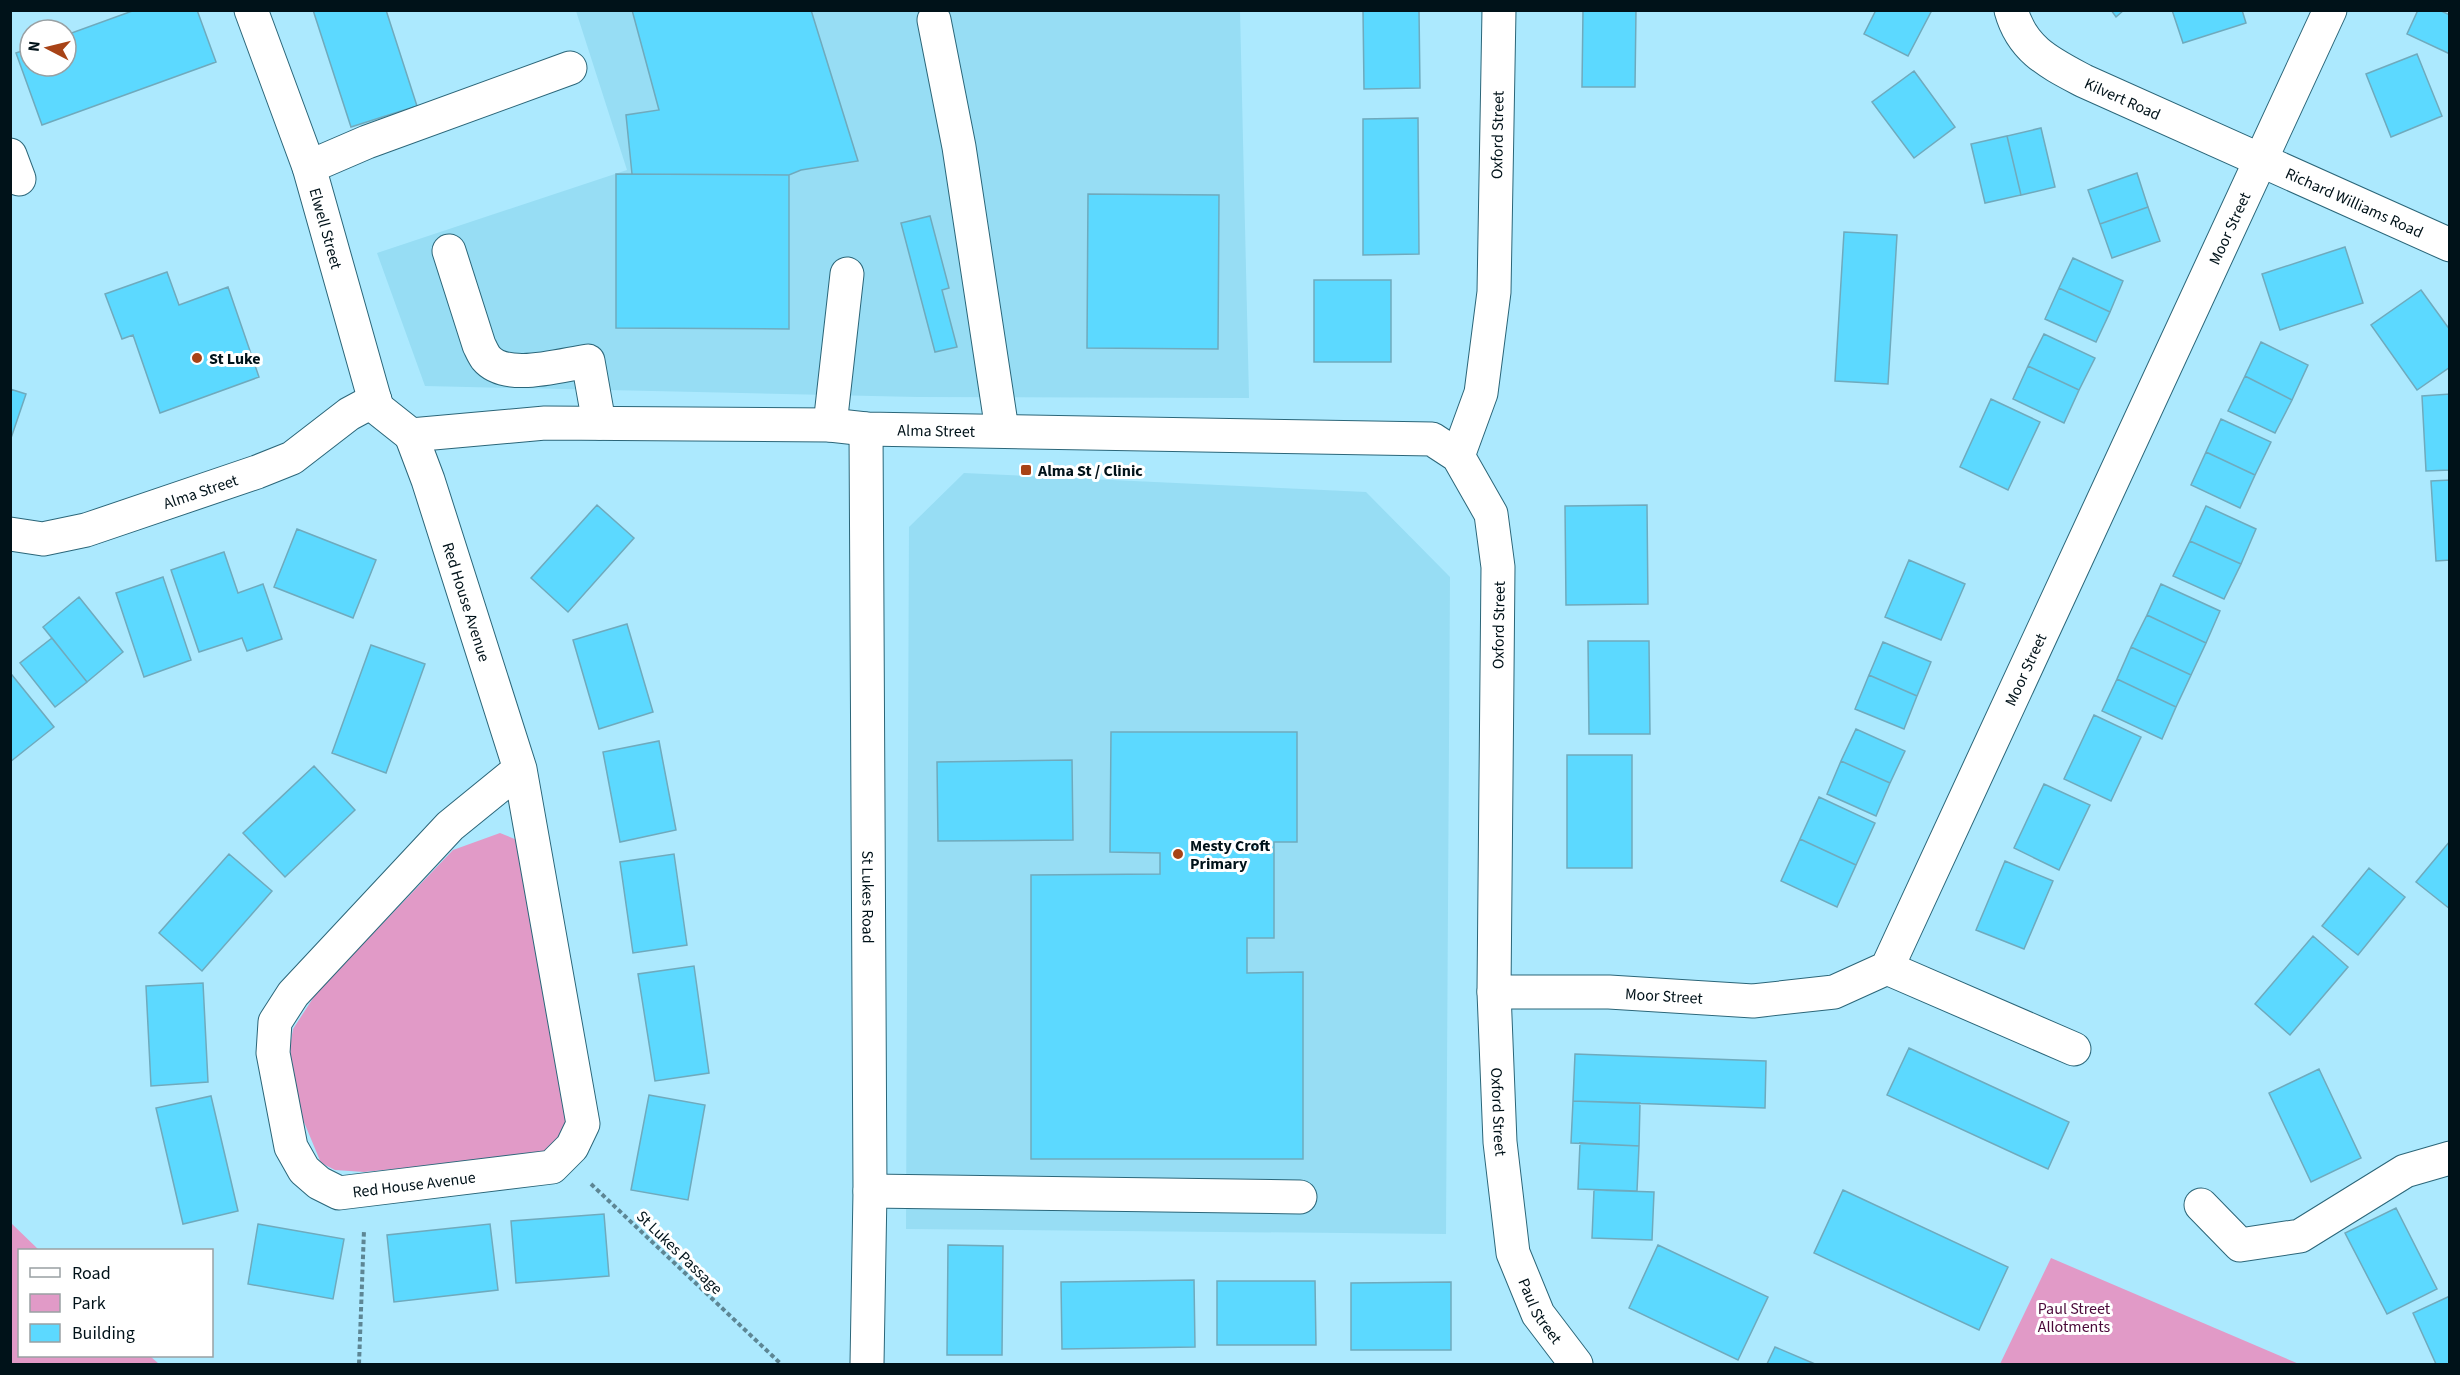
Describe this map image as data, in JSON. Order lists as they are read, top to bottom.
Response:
{
  "streets": {
    "street": [
      "Kilvert Road",
      "Oxford Street",
      "Richard Williams Road",
      "Elwell Street",
      "Moor Street",
      "Alma Street",
      "Red House Avenue",
      "St Lukes Road",
      "Paul Street"
    ],
    "path": ["St Lukes Passage"]
  },
  "crossings": [
    ["Kilvert Road", "Richard Williams Road"],
    ["Kilvert Road", "Moor Street"],
    ["Oxford Street", "Moor Street"],
    ["Oxford Street", "Alma Street"],
    ["Oxford Street", "Paul Street"],
    ["Richard Williams Road", "Moor Street"],
    ["Elwell Street", "Alma Street"],
    ["Elwell Street", "Red House Avenue"],
    ["Alma Street", "Red House Avenue"],
    ["Alma Street", "St Lukes Road"],
    ["Red House Avenue", "St Lukes Passage"]
  ],
  "parks": ["Paul Street Allotments"],
  "places": {
    "other": ["St Luke", "Mesty Croft Primary"],
    "transit": ["Alma St / Clinic"]
  },
  "legend": ["Road", "Park", "Building"],
  "north": "left"
}
